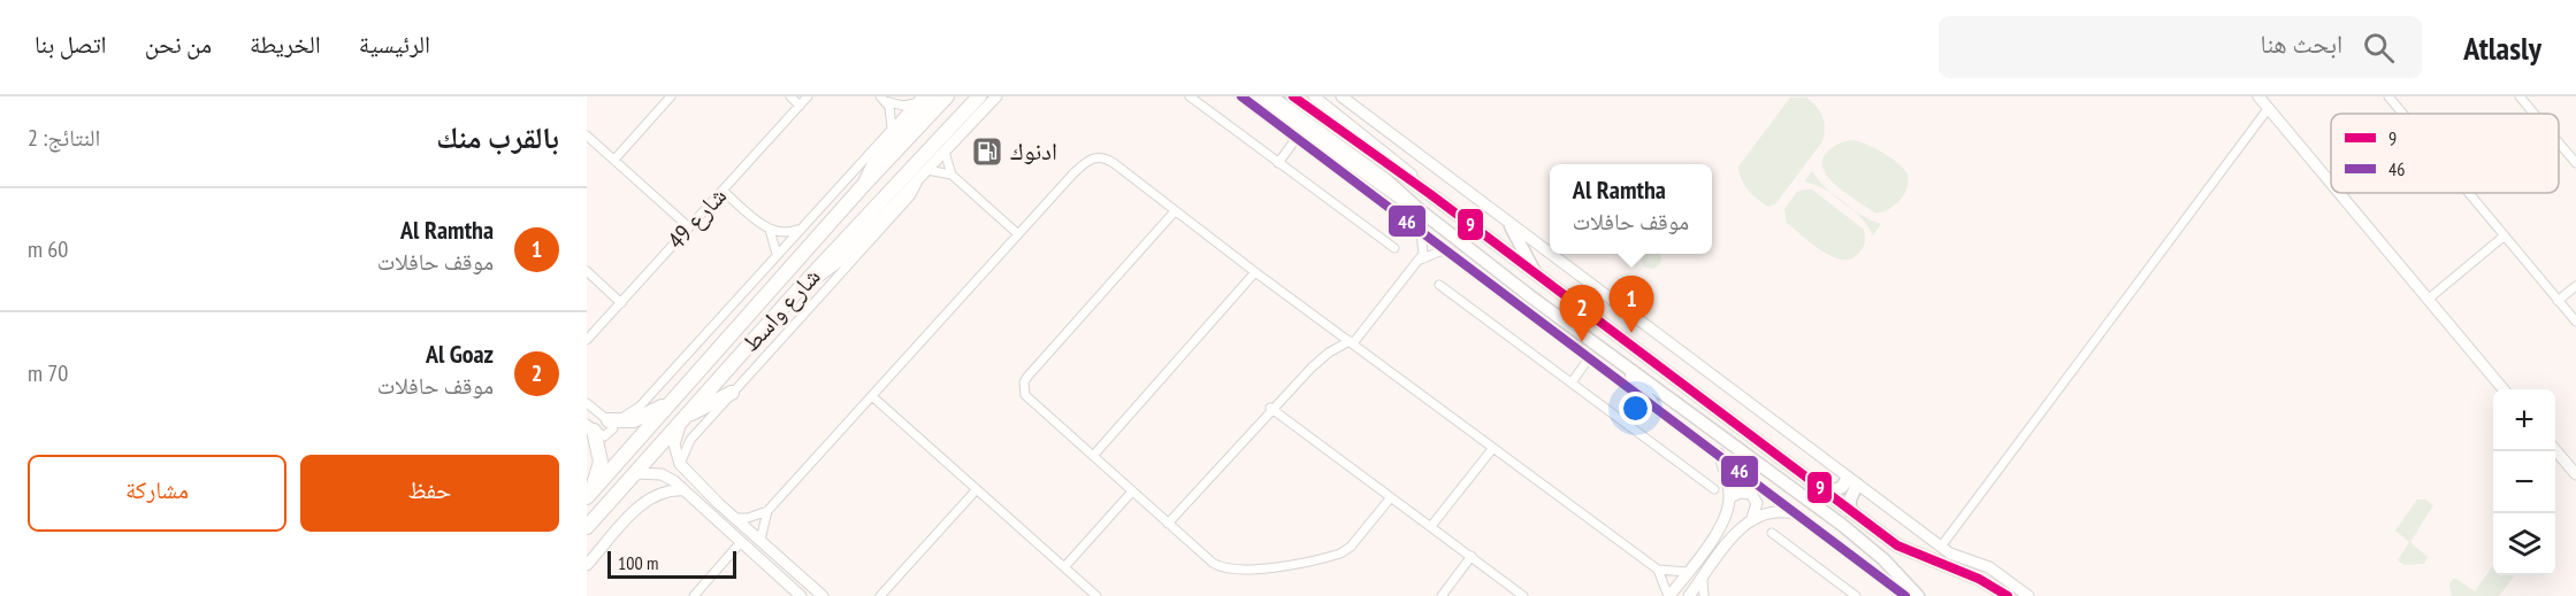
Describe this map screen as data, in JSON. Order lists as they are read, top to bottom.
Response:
{
  "streets": {
    "highway": ["شارع واسط"],
    "street": ["شارع 49"]
  },
  "places": {
    "fuel station": ["ادنوك"]
  },
  "lines": ["transit line 9", "transit line 46"],
  "legend": ["9", "46"],
  "scale_bar": "100 m",
  "page": {
    "header": "Atlasly",
    "search": "ابحث هنا",
    "nav": [
      "الرئيسية",
      "الخريطة",
      "من نحن",
      "اتصل بنا"
    ],
    "heading": ["بالقرب منك", "النتائج: 2"],
    "popup": ["Al Ramtha", "موقف حافلات"],
    "list": [
      {
        "mark": "1",
        "name": "Al Ramtha",
        "note": "موقف حافلات",
        "value": "60 m"
      },
      {
        "mark": "2",
        "name": "Al Goaz",
        "note": "موقف حافلات",
        "value": "70 m"
      }
    ],
    "pins": ["1", "2"],
    "map_buttons": ["+", "−"],
    "buttons": ["حفظ", "مشاركة"],
    "scale": "100 m"
  }
}
